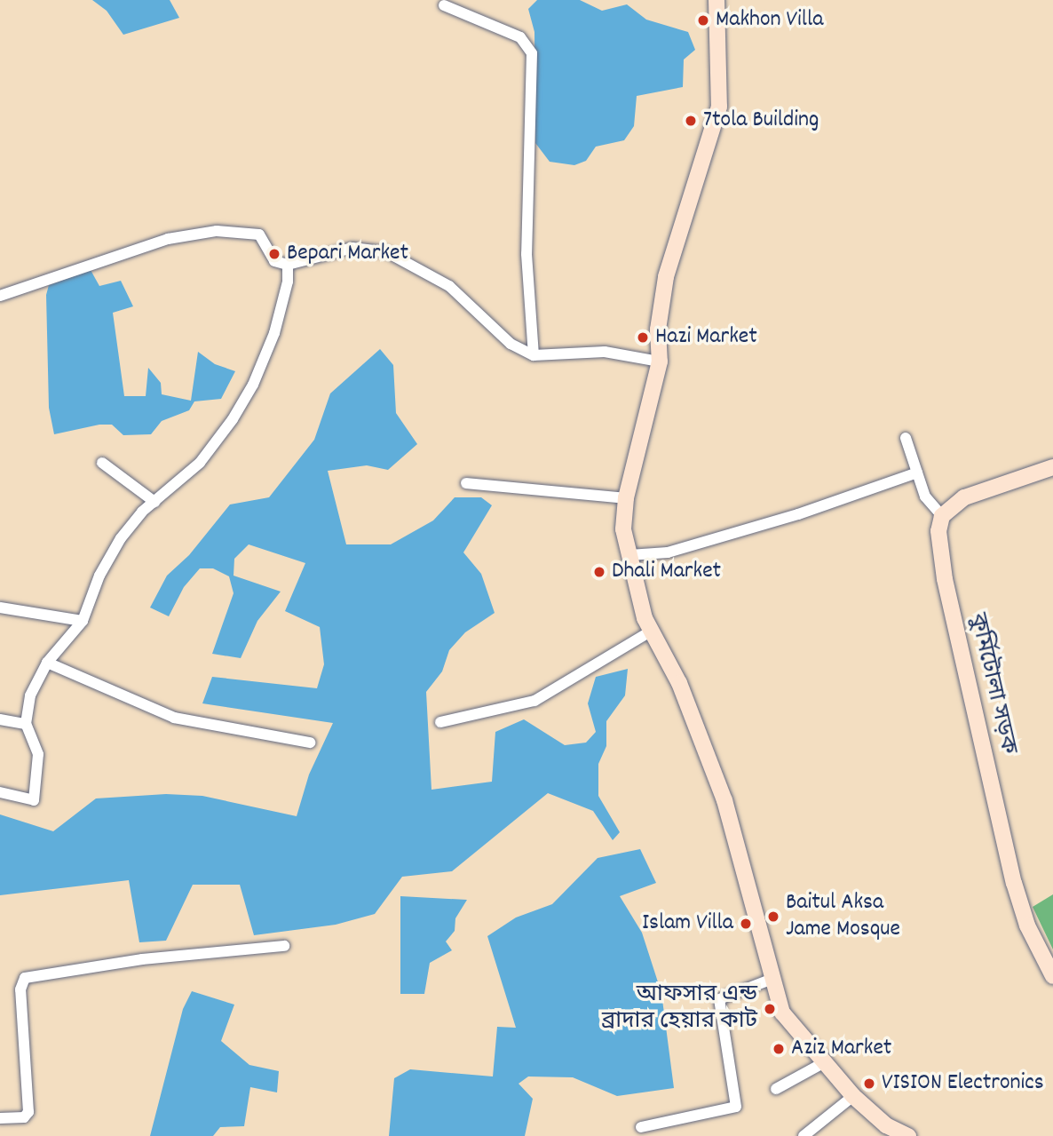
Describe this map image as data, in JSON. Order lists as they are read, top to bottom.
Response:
{
  "streets": {
    "street": ["কুর্মিটোলা সড়ক"]
  },
  "places": [
    "Makhon Villa",
    "7tola Building",
    "Bepari Market",
    "Hazi Market",
    "Dhali Market",
    "Baitul Aksa Jame Mosque",
    "Islam Villa",
    "আফসার এন্ড ব্রাদার হেয়ার কাট",
    "Aziz Market",
    "VISION Electronics"
  ]
}
